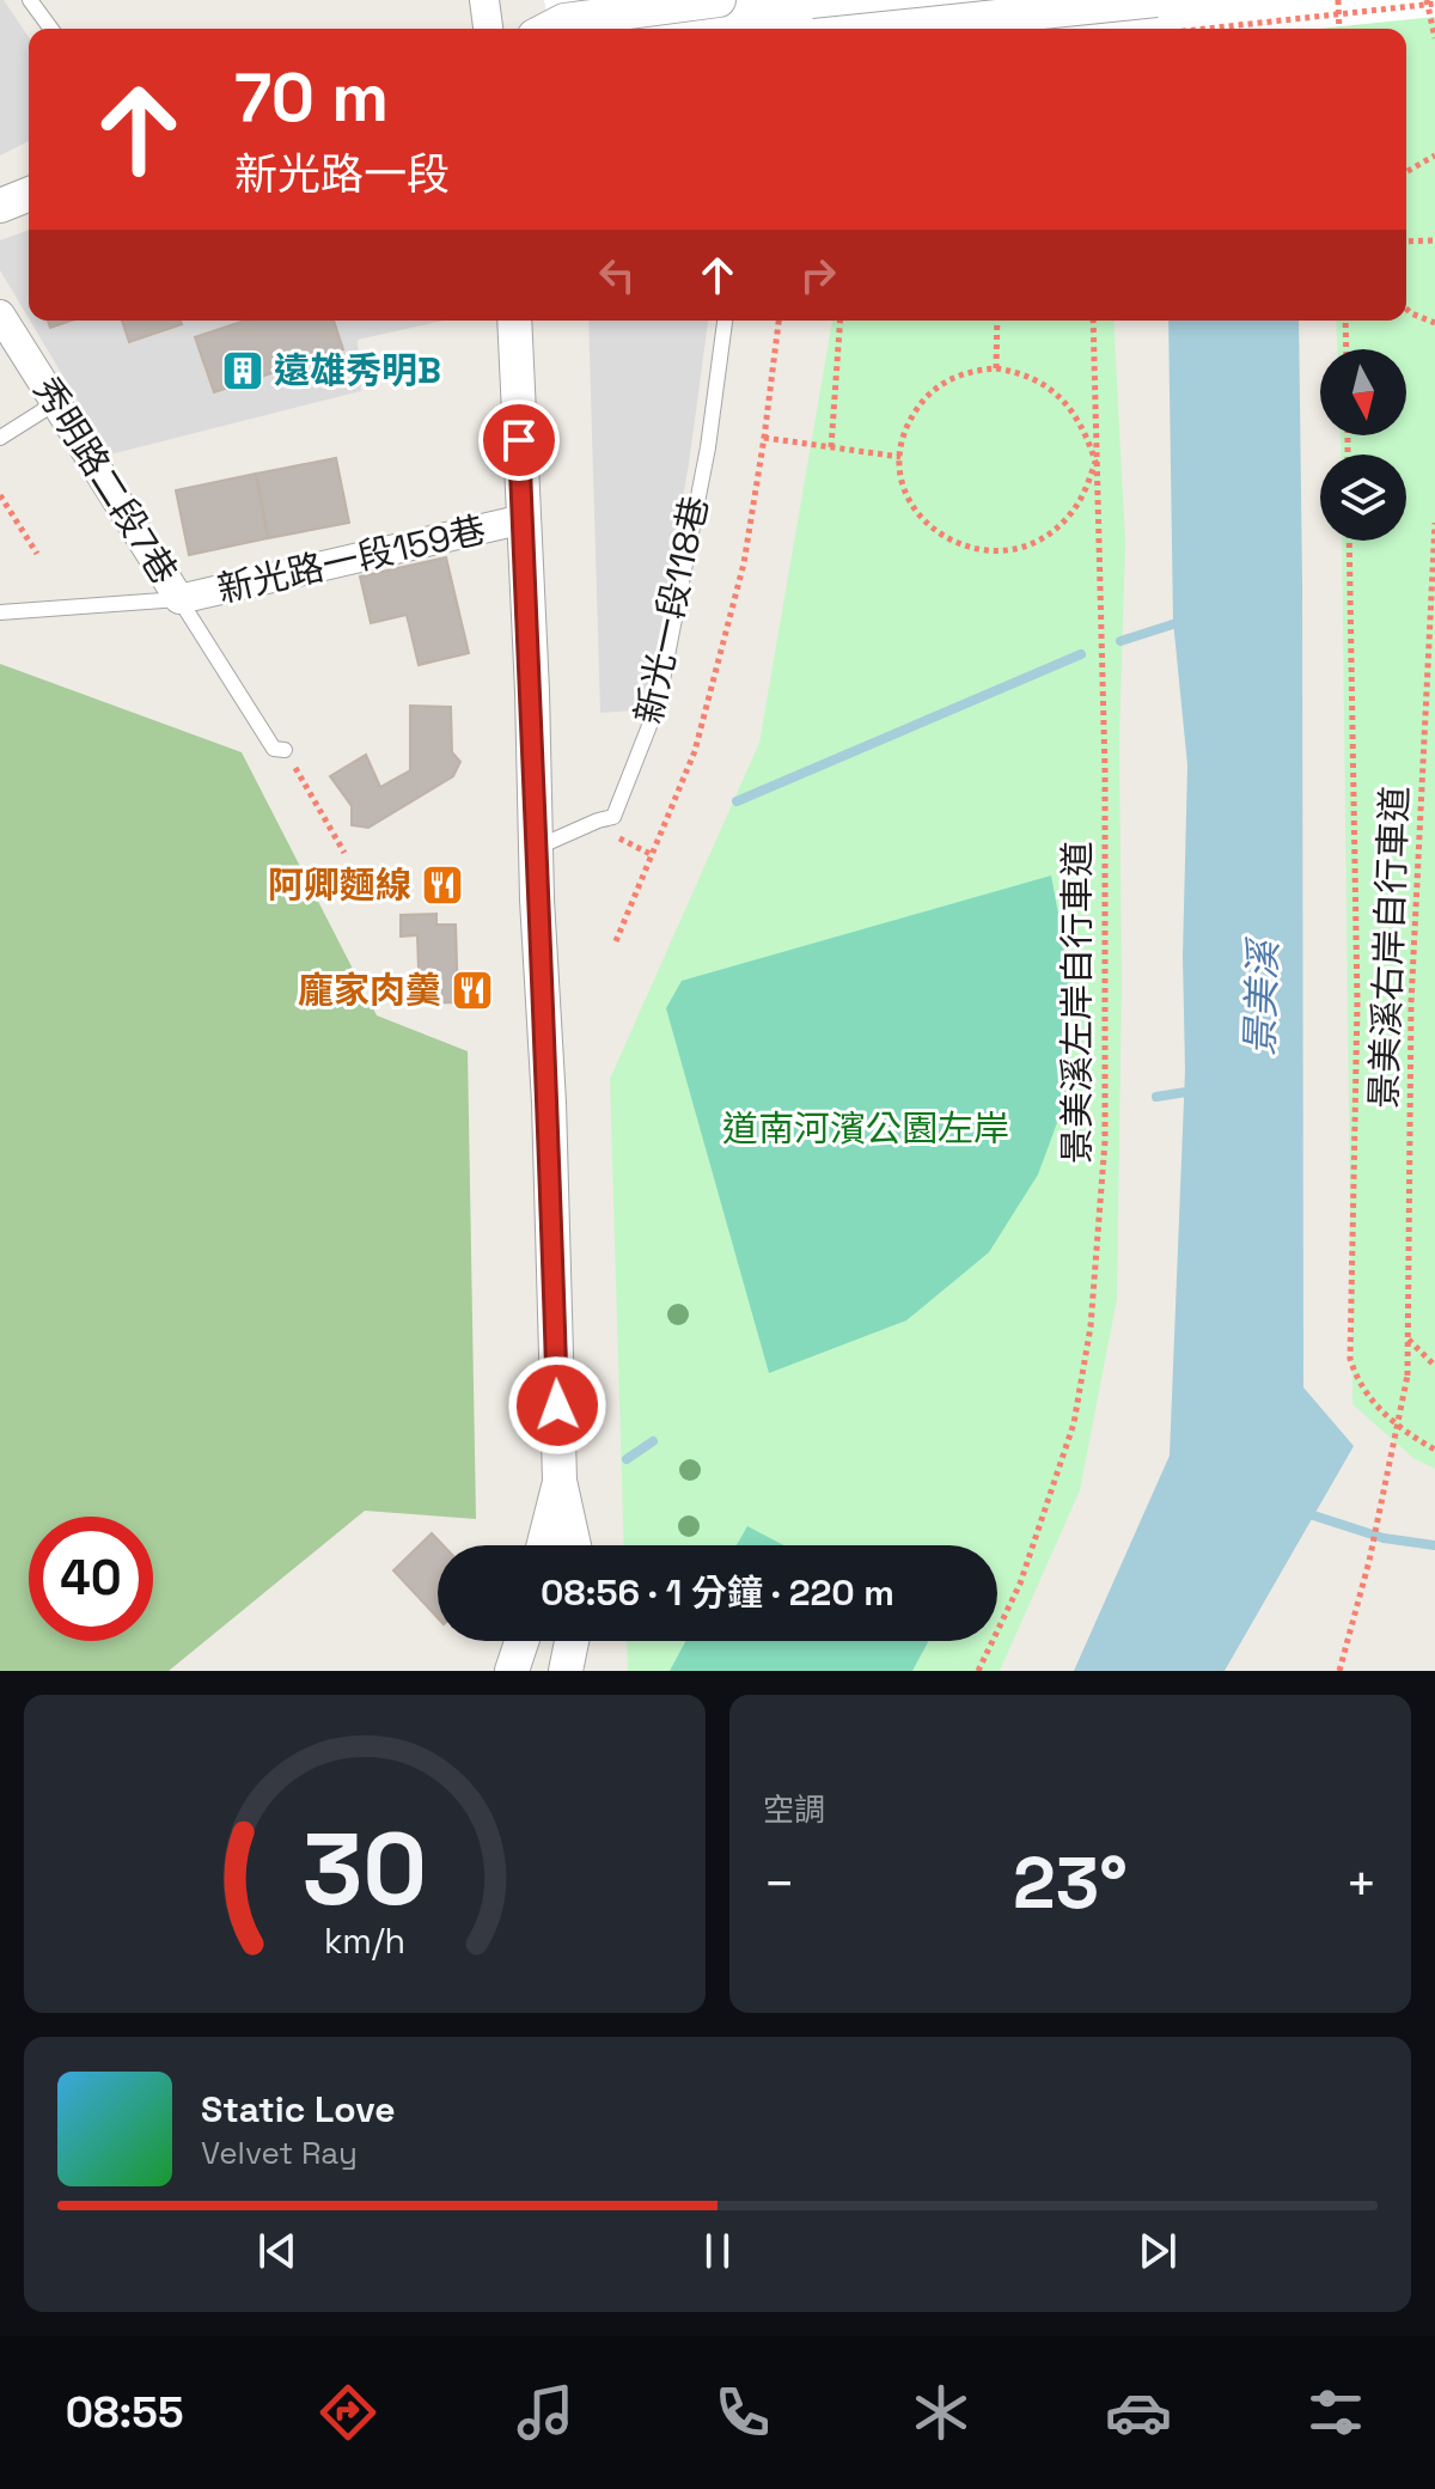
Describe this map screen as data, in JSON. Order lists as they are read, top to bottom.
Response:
{
  "streets": {
    "street": ["秀明路二段7巷", "新光路一段159巷"],
    "lane": ["新光一段118巷"],
    "path": ["景美溪右岸自行車道", "景美溪左岸自行車道"]
  },
  "crossings": [
    ["秀明路二段7巷", "新光路一段159巷"]
  ],
  "water": ["景美溪"],
  "parks": ["道南河濱公園左岸"],
  "places": {
    "building": ["遠雄秀明B"],
    "restaurant": ["阿卿麵線", "龐家肉羹"]
  },
  "north": "bottom",
  "page": {
    "turn": ["70 m", "新光路一段"],
    "limit": "40",
    "trip": "08:56 · 1 分鐘 · 220 m",
    "tile": "空調",
    "heat": ["−", "23°", "+"],
    "song": ["Static Love", "Velvet Ray"],
    "tabs": "08:55",
    "gauge": ["30", "km/h"]
  }
}
